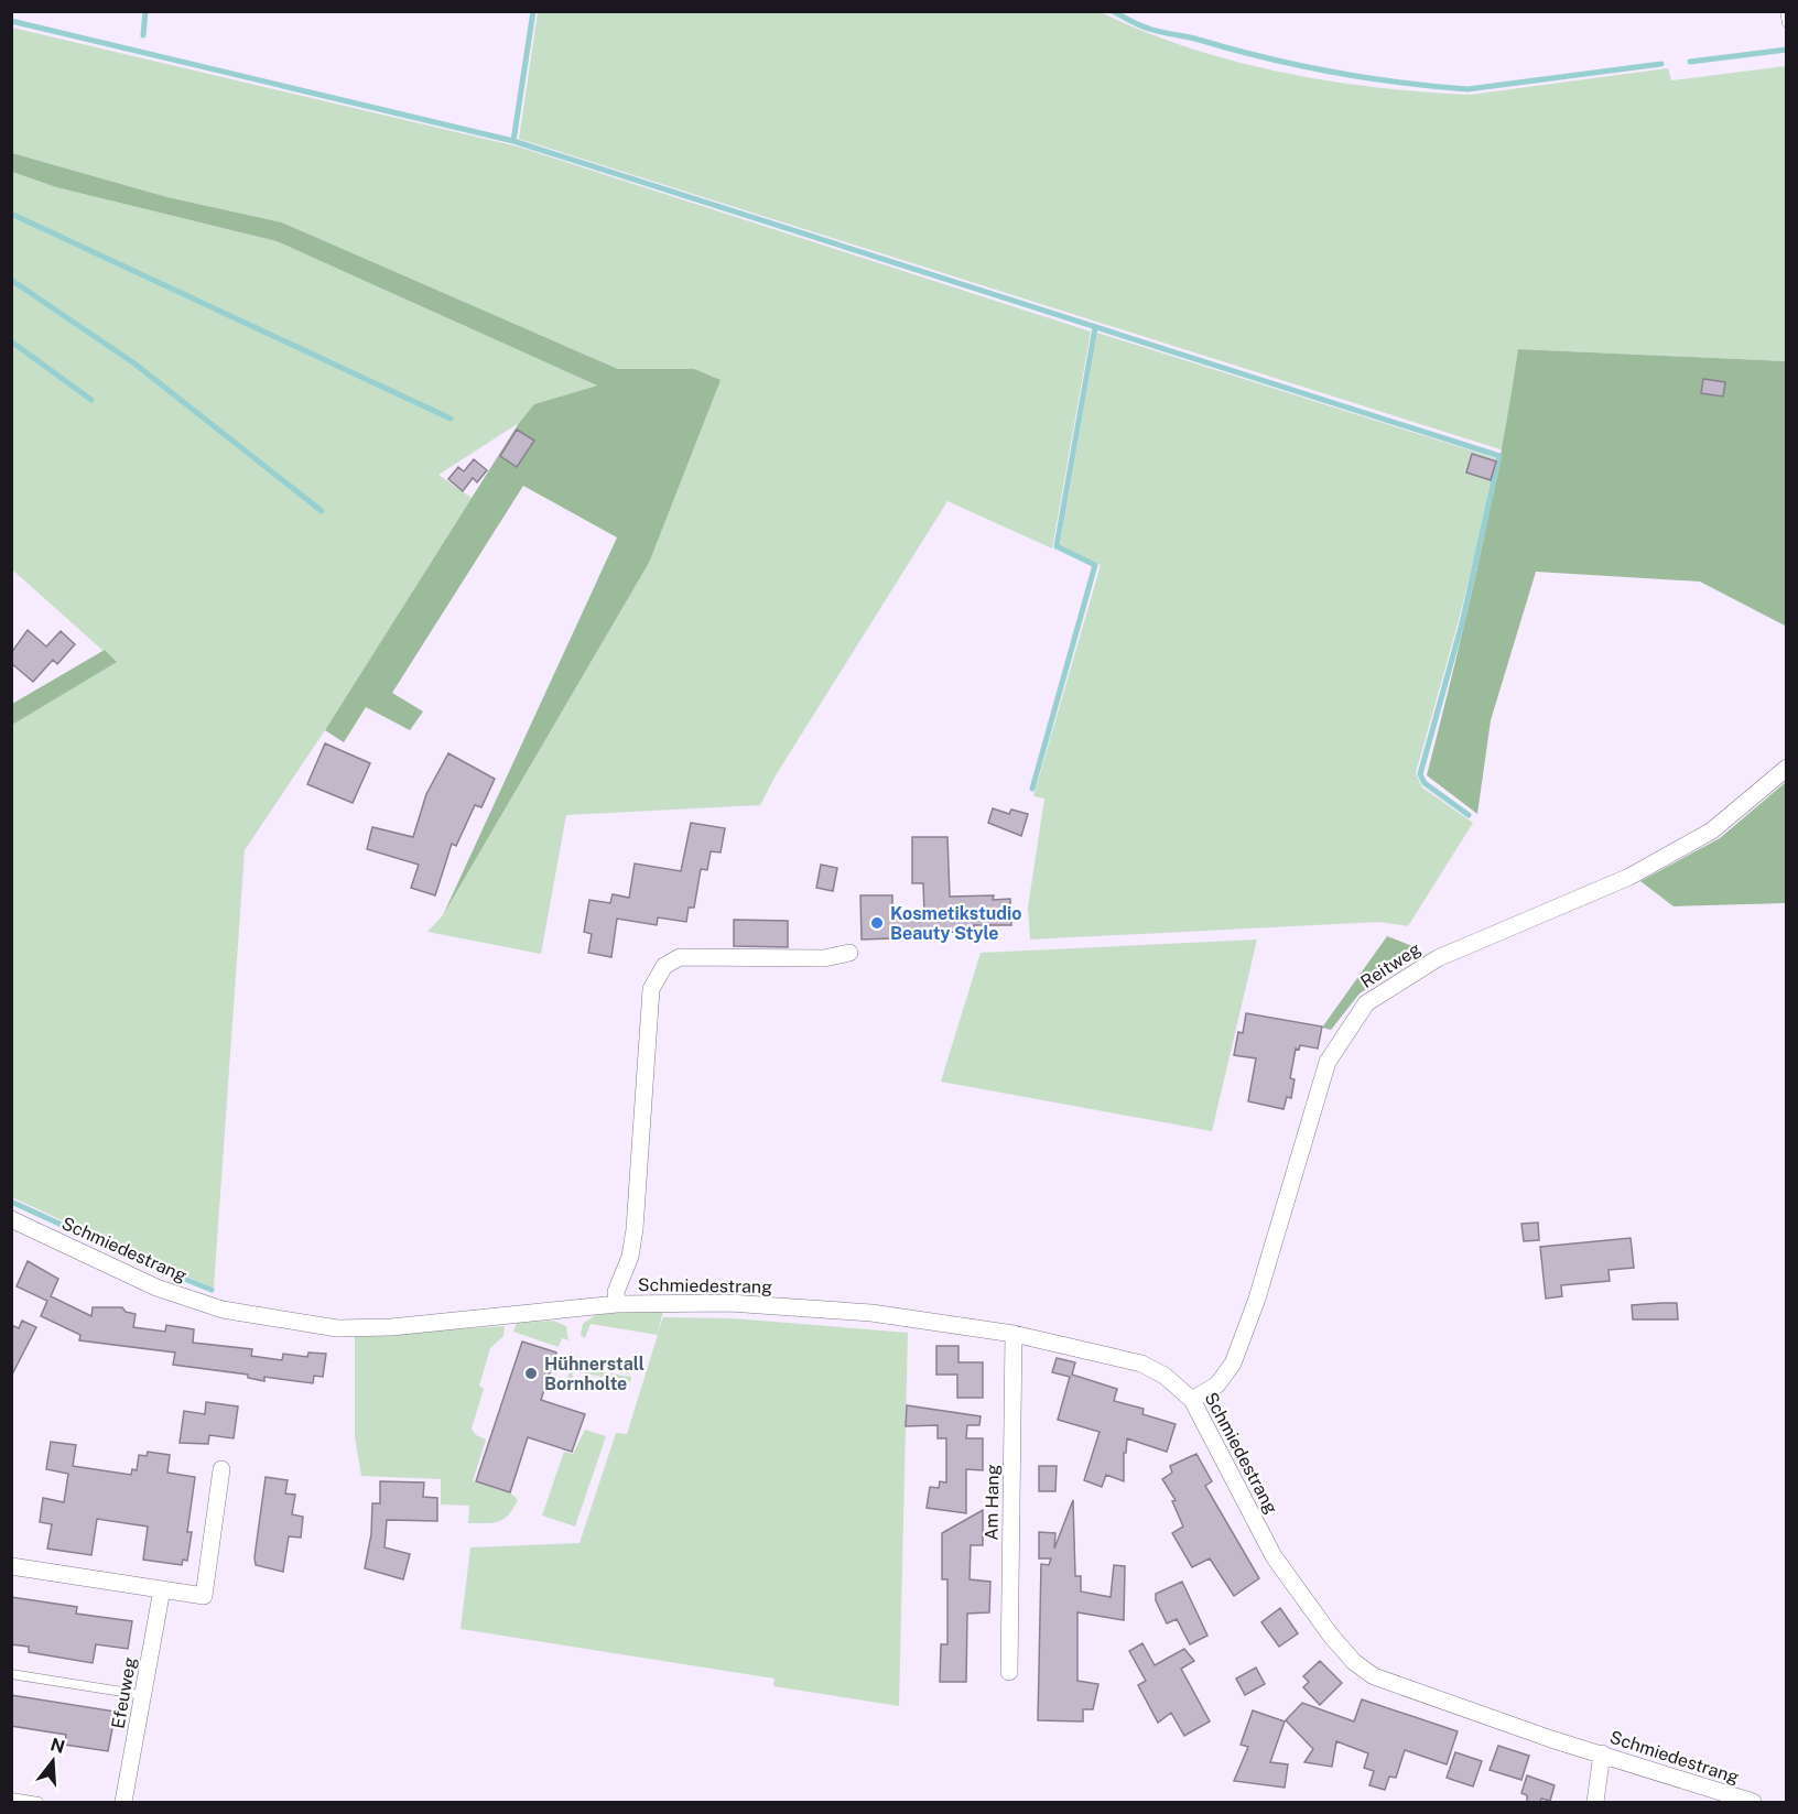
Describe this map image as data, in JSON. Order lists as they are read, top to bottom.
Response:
{
  "streets": {
    "street": [
      "Reitweg",
      "Schmiedestrang",
      "Am Hang",
      "Efeuweg"
    ]
  },
  "crossings": [
    ["Reitweg", "Schmiedestrang"],
    ["Schmiedestrang", "Am Hang"]
  ],
  "places": ["Kosmetikstudio Beauty Style", "Hühnerstall Bornholte"],
  "north": "top"
}
